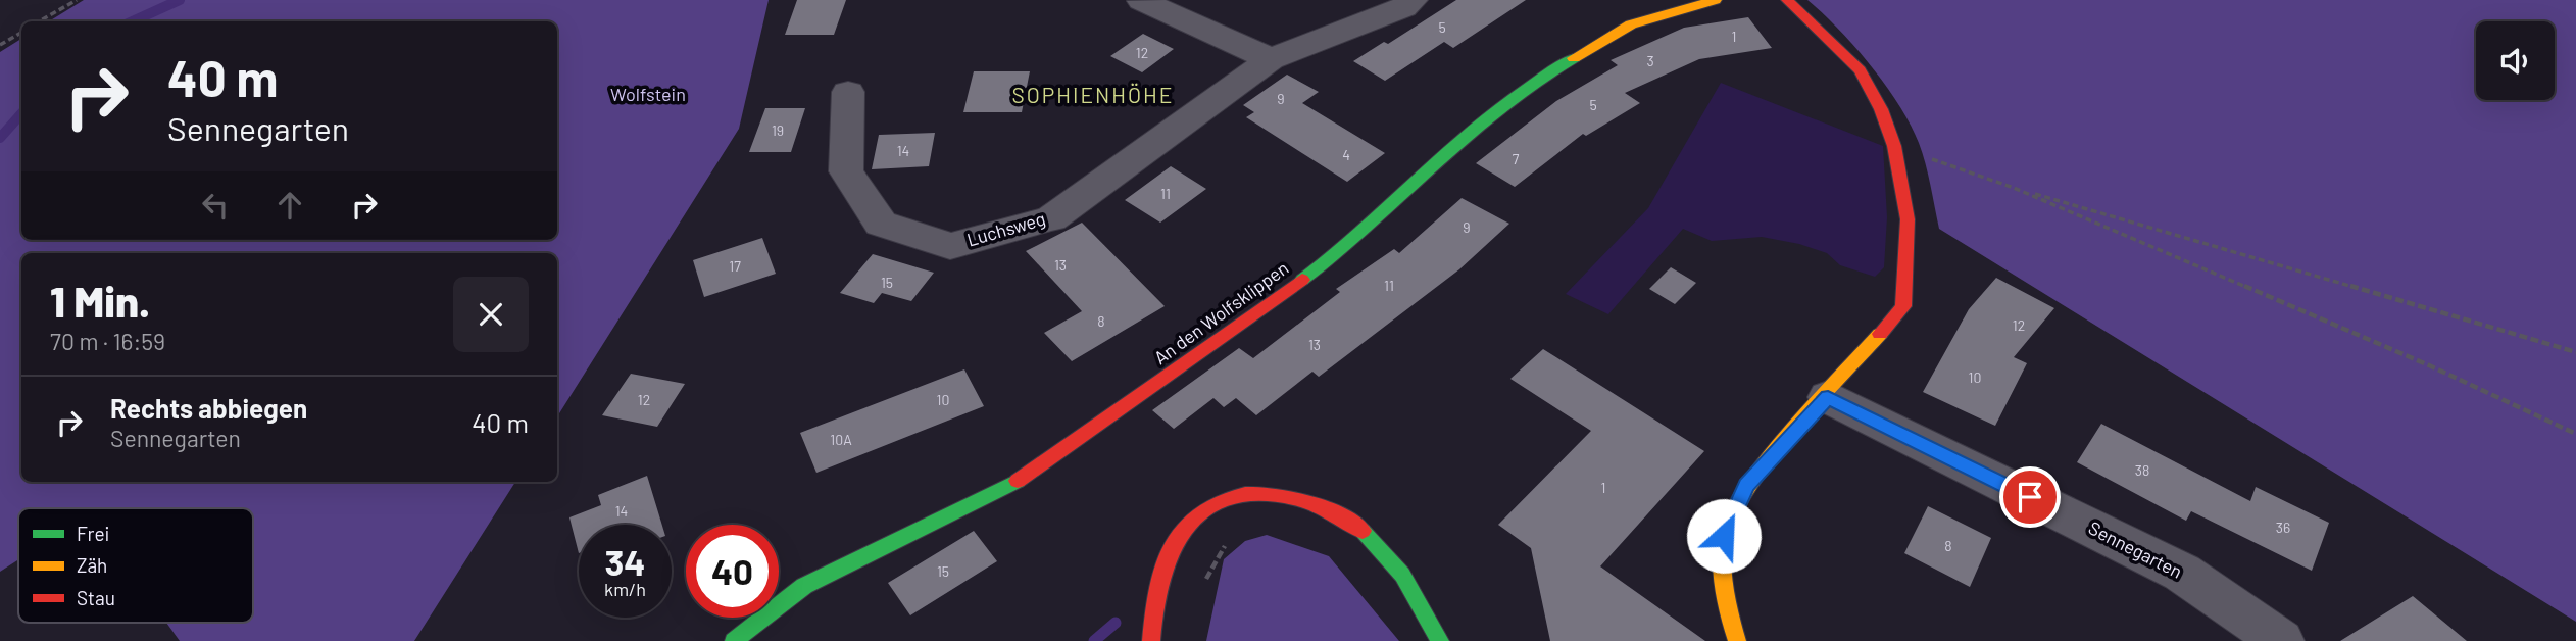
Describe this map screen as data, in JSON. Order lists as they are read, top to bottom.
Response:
{
  "streets": {
    "street": ["Luchsweg", "An den Wolfsklippen", "Sennegarten"]
  },
  "districts": ["SOPHIENHÖHE"],
  "parks": ["Wolfstein"],
  "house_numbers": [
    "5",
    "1",
    "12",
    "3",
    "9",
    "5",
    "19",
    "14",
    "4",
    "7",
    "11",
    "9",
    "13",
    "17",
    "15",
    "11",
    "8",
    "12",
    "13",
    "10",
    "12",
    "10",
    "10A",
    "38",
    "1",
    "14",
    "36",
    "8",
    "15"
  ],
  "legend": ["Frei", "Zäh", "Stau"],
  "page": {
    "turn": ["40 m", "Sennegarten"],
    "heading": ["1 Min.", "70 m · 16:59"],
    "list": [
      {
        "name": "Rechts abbiegen",
        "note": "Sennegarten",
        "value": "40 m"
      }
    ],
    "speed": "34 km/h",
    "limit": "40"
  }
}
